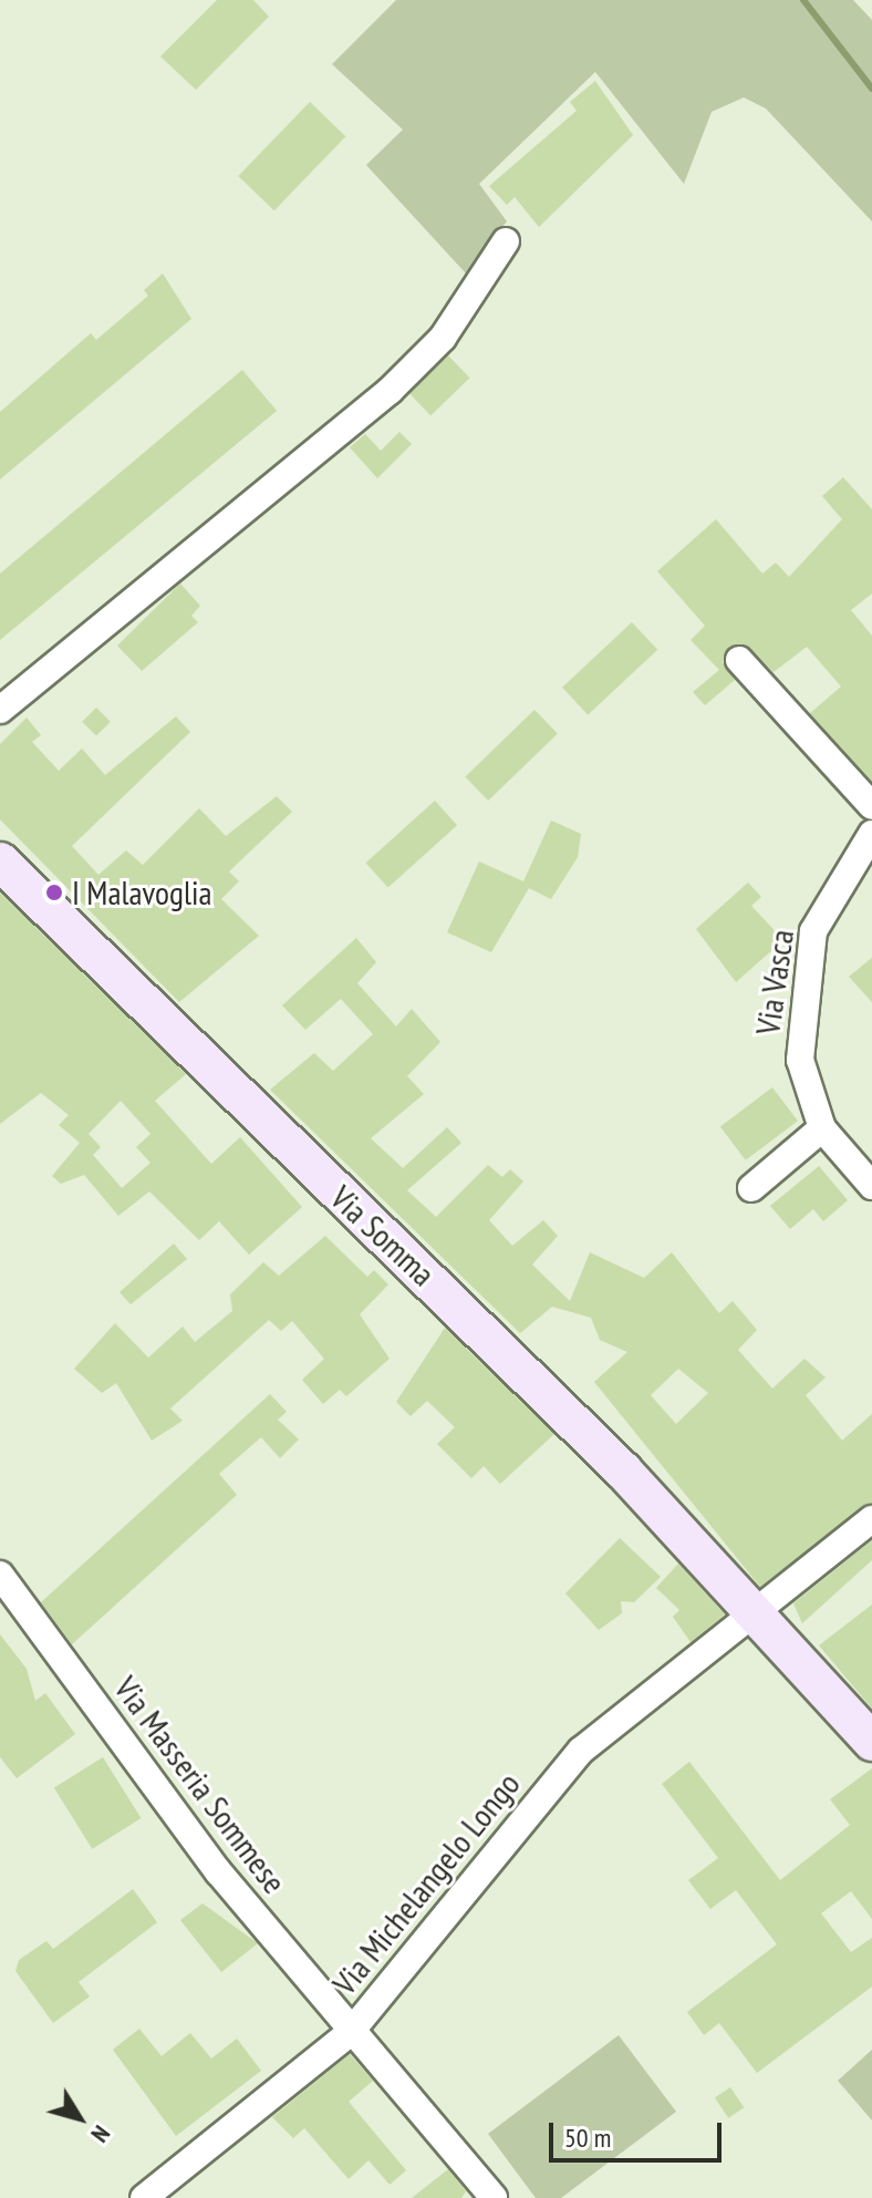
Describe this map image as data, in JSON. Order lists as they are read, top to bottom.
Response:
{
  "streets": {
    "street": [
      "Via Vasca",
      "Via Somma",
      "Via Masseria Sommese",
      "Via Michelangelo Longo"
    ]
  },
  "crossings": [
    ["Via Somma", "Via Michelangelo Longo"],
    ["Via Masseria Sommese", "Via Michelangelo Longo"]
  ],
  "places": ["I Malavoglia"],
  "scale_bar": "50 m",
  "north": "bottom right"
}
